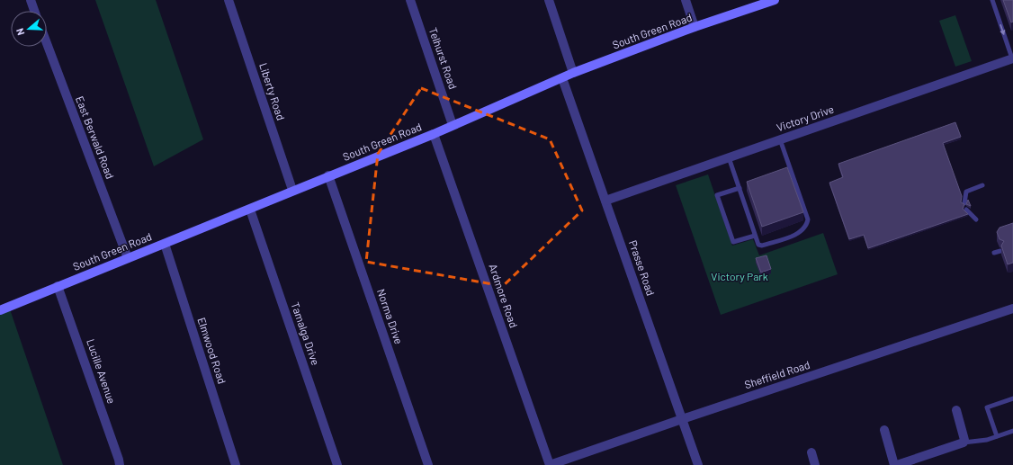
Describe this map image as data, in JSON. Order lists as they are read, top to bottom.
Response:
{
  "streets": {
    "main road": ["South Green Road"],
    "street": [
      "Telhurst Road",
      "Liberty Road",
      "Victory Drive",
      "East Berwald Road",
      "Prasse Road",
      "Ardmore Road",
      "Norma Drive",
      "Tamalga Drive",
      "Elmwood Road",
      "Lucille Avenue",
      "Sheffield Road"
    ]
  },
  "crossings": [
    ["South Green Road", "Telhurst Road"],
    ["South Green Road", "Liberty Road"],
    ["South Green Road", "East Berwald Road"],
    ["South Green Road", "Prasse Road"],
    ["South Green Road", "Ardmore Road"],
    ["South Green Road", "Norma Drive"],
    ["South Green Road", "Tamalga Drive"],
    ["South Green Road", "Elmwood Road"],
    ["South Green Road", "Lucille Avenue"],
    ["Victory Drive", "Prasse Road"],
    ["Prasse Road", "Sheffield Road"],
    ["Ardmore Road", "Sheffield Road"]
  ],
  "parks": ["Victory Park"],
  "north": "left"
}
